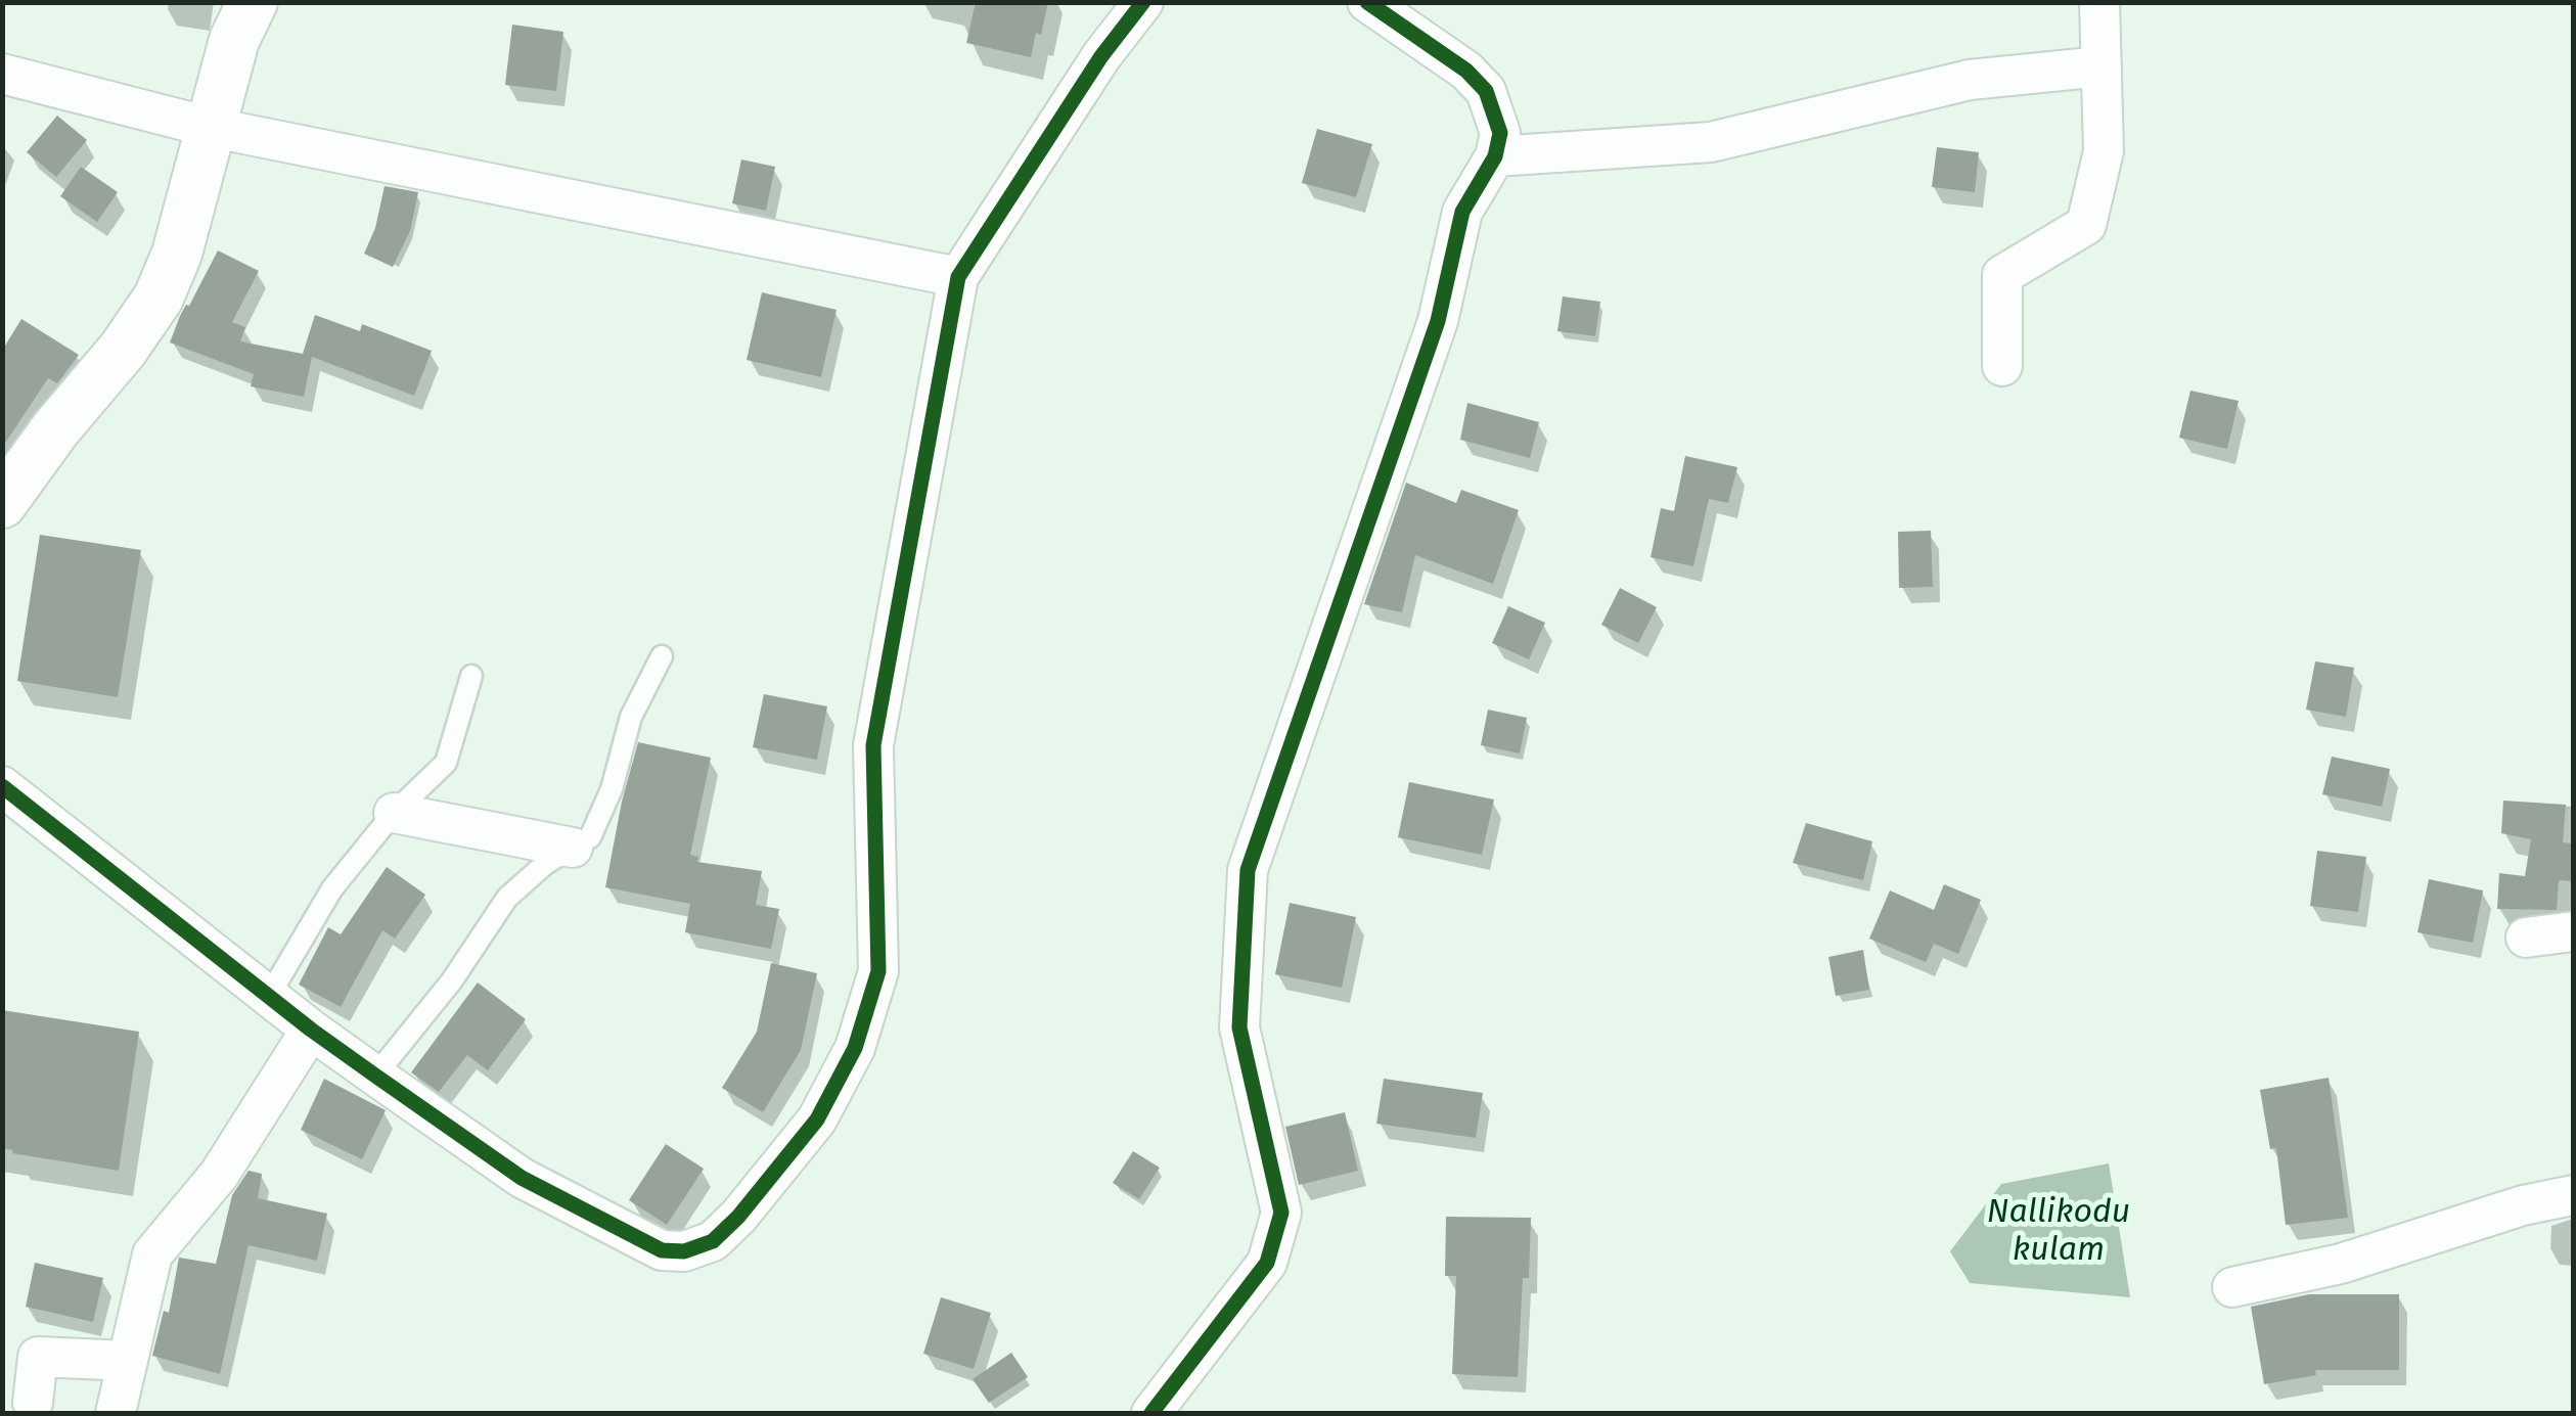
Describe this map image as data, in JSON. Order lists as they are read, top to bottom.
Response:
{
  "water": ["Nallikodu kulam"]
}
